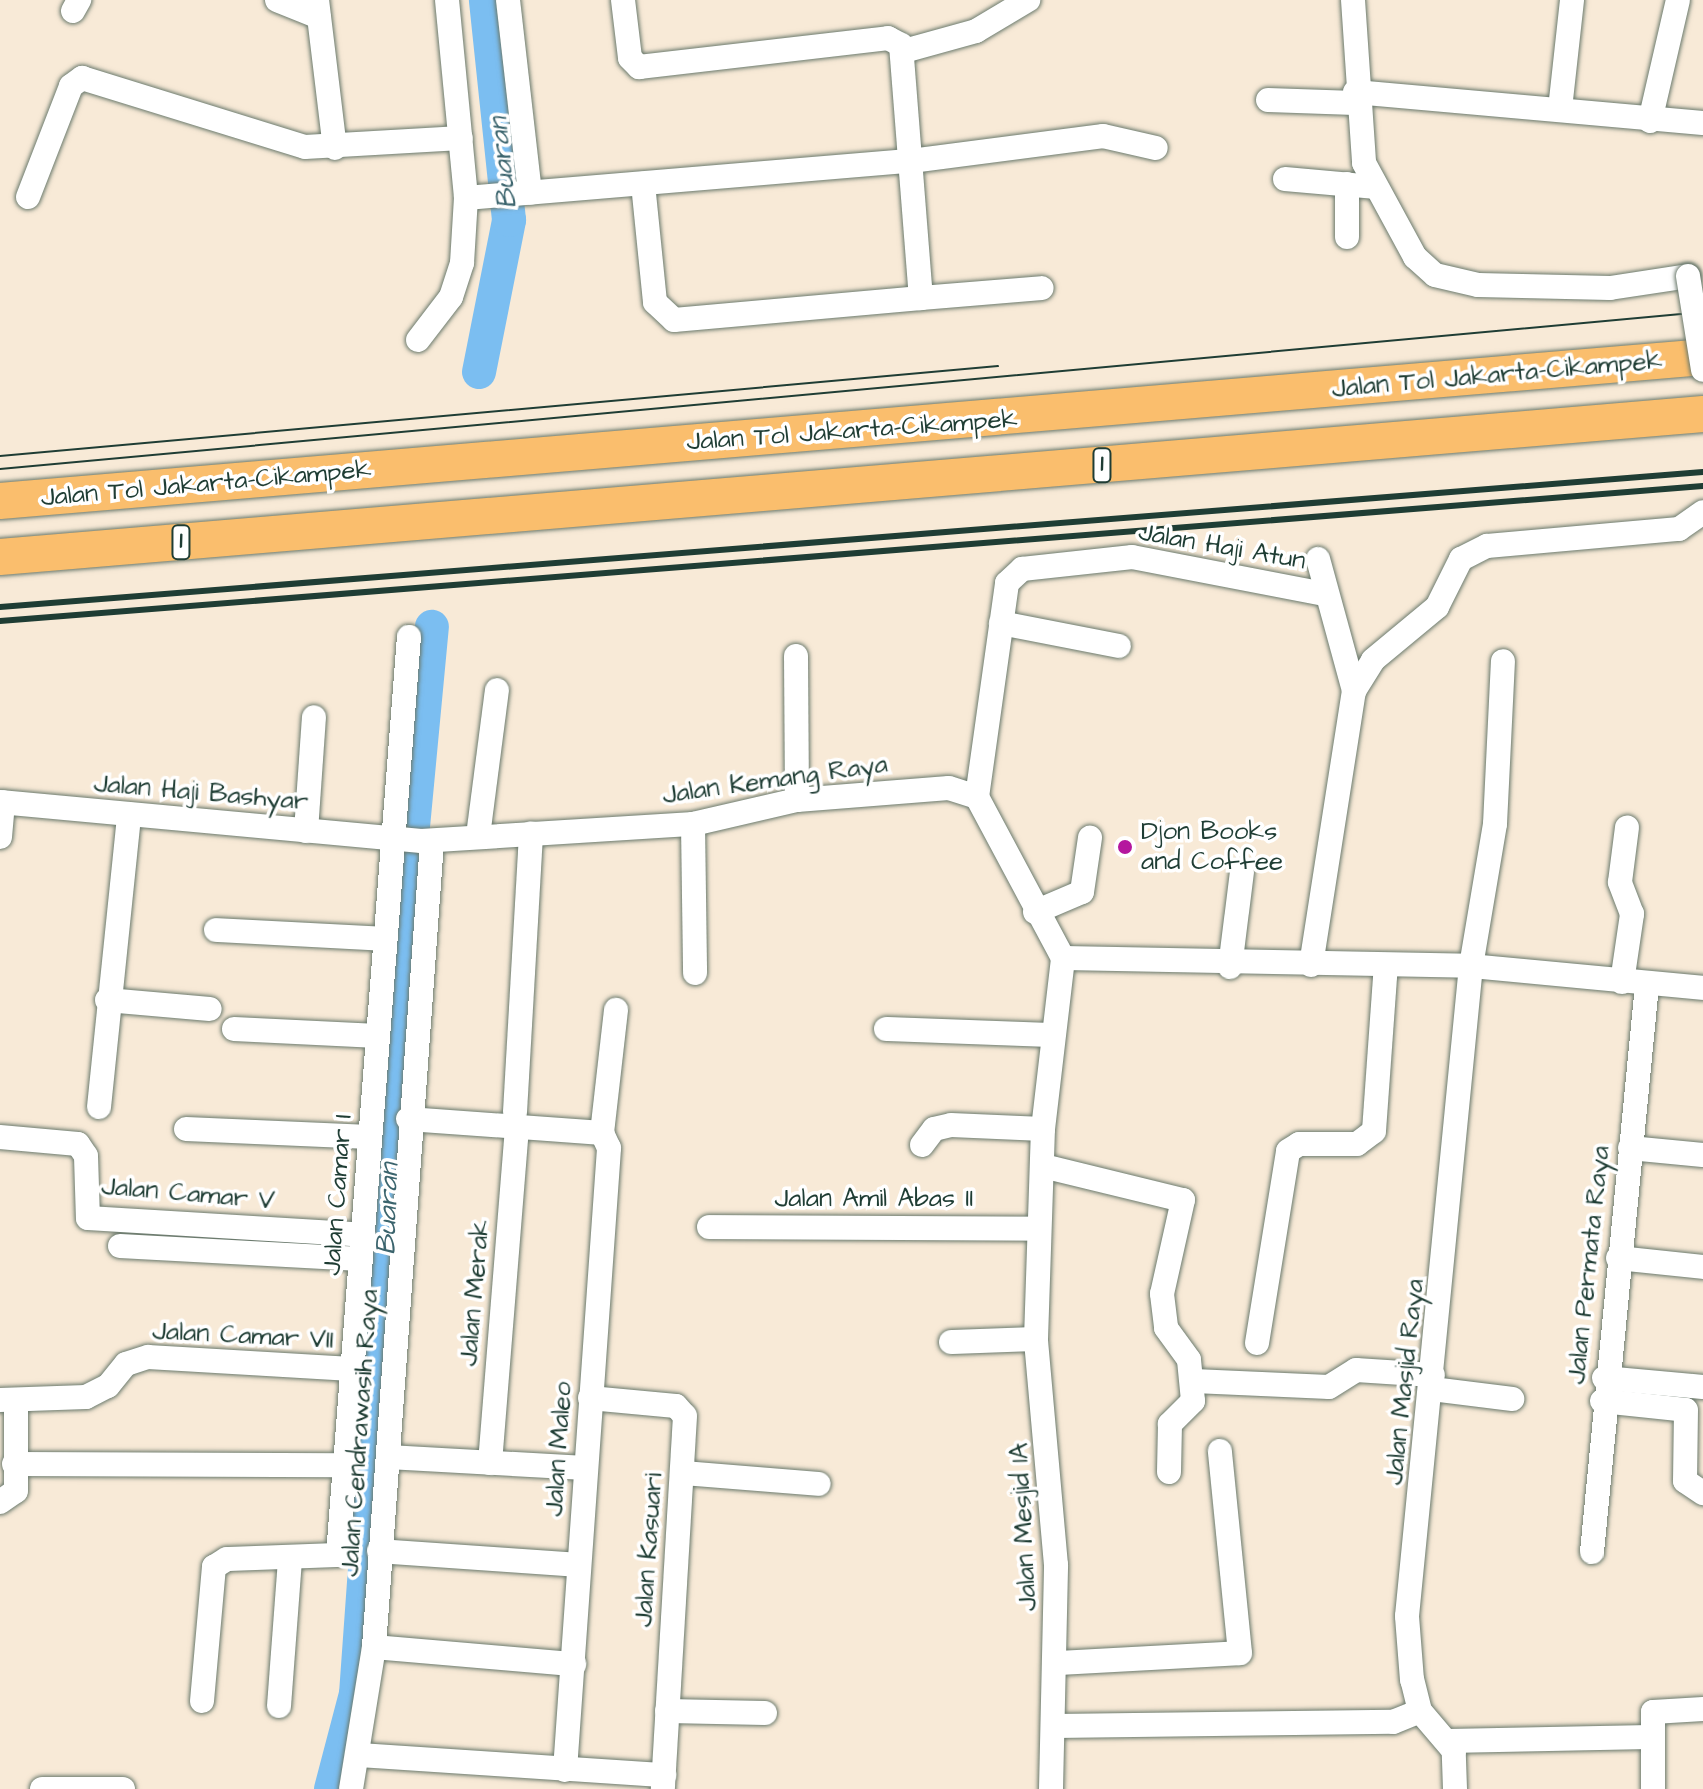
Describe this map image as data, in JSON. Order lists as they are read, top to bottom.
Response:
{
  "streets": {
    "highway": ["Jalan Tol Jakarta–Cikampek", "1"],
    "street": [
      "Jalan Haji Atun",
      "Jalan Kemang Raya",
      "Jalan Haji Bashyar",
      "Jalan Camar V",
      "Jalan Camar I",
      "Jalan Amil Abas II",
      "Jalan Permata Raya",
      "Jalan Merak",
      "Jalan Camar VII",
      "Jalan Masjid Raya",
      "Jalan Cendrawasih Raya",
      "Jalan Maleo",
      "Jalan Mesjid 1A",
      "Jalan Kasuari"
    ]
  },
  "crossings": [
    ["Jalan Kemang Raya", "Jalan Haji Bashyar"],
    ["Jalan Kemang Raya", "Jalan Camar I"],
    ["Jalan Kemang Raya", "Jalan Merak"],
    ["Jalan Kemang Raya", "Jalan Cendrawasih Raya"],
    ["Jalan Haji Bashyar", "Jalan Camar I"],
    ["Jalan Haji Bashyar", "Jalan Cendrawasih Raya"],
    ["Jalan Camar V", "Jalan Camar I"],
    ["Jalan Camar I", "Jalan Camar VII"],
    ["Jalan Camar I", "Jalan Cendrawasih Raya"],
    ["Jalan Amil Abas II", "Jalan Mesjid 1A"],
    ["Jalan Maleo", "Jalan Kasuari"]
  ],
  "water": ["Buaran"],
  "places": ["Djon Books and Coffee"]
}
